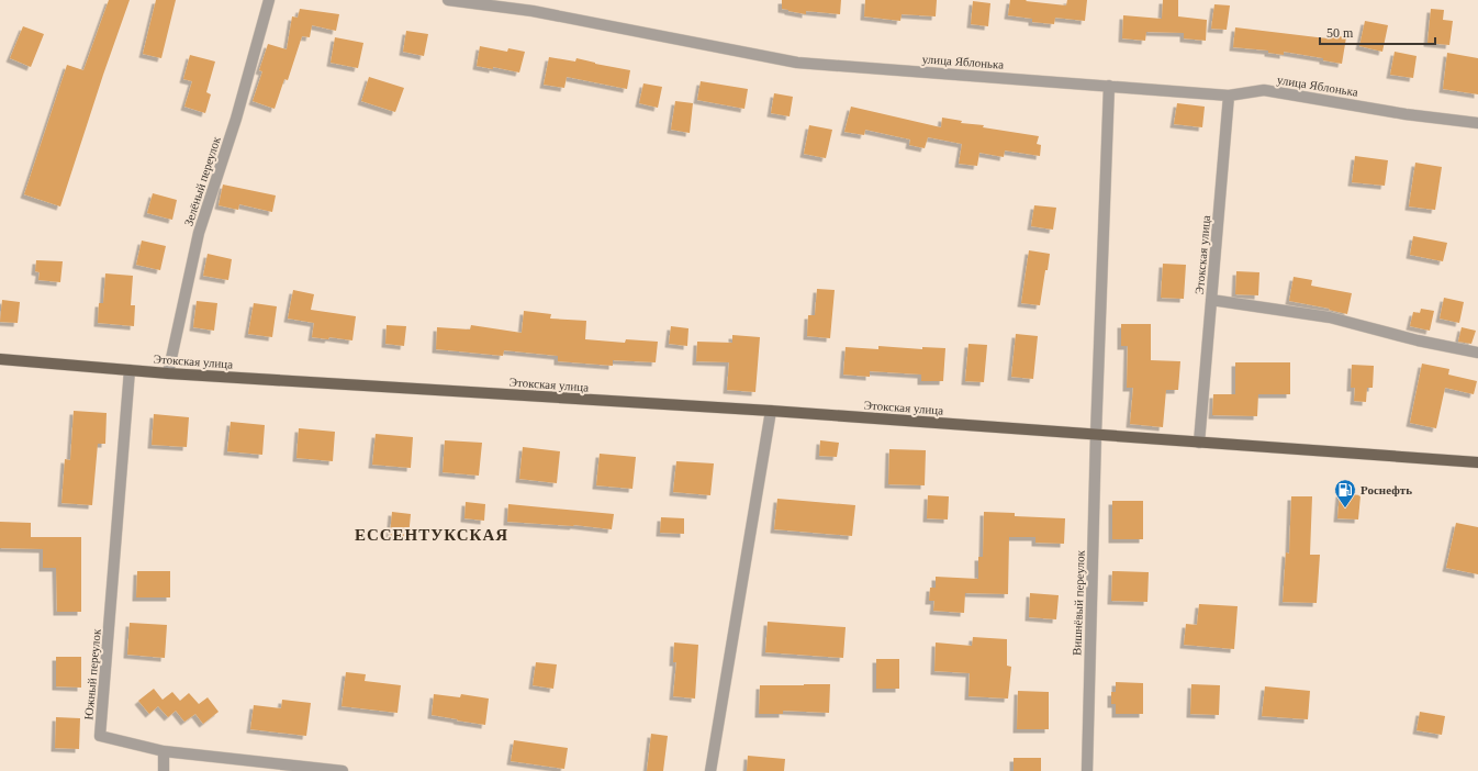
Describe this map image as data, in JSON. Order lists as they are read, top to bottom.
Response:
{
  "streets": {
    "main road": ["Этокская улица"],
    "street": [
      "улица Яблонька",
      "Зелёный переулок",
      "Вишнёвый переулок",
      "Южный переулок"
    ]
  },
  "crossings": [
    ["улица Яблонька", "Этокская улица"],
    ["Зелёный переулок", "Этокская улица"],
    ["Этокская улица", "Вишнёвый переулок"],
    ["Этокская улица", "Южный переулок"]
  ],
  "districts": ["ЕССЕНТУКСКАЯ"],
  "places": {
    "fuel station": ["Роснефть"]
  },
  "scale_bar": "50 m"
}
